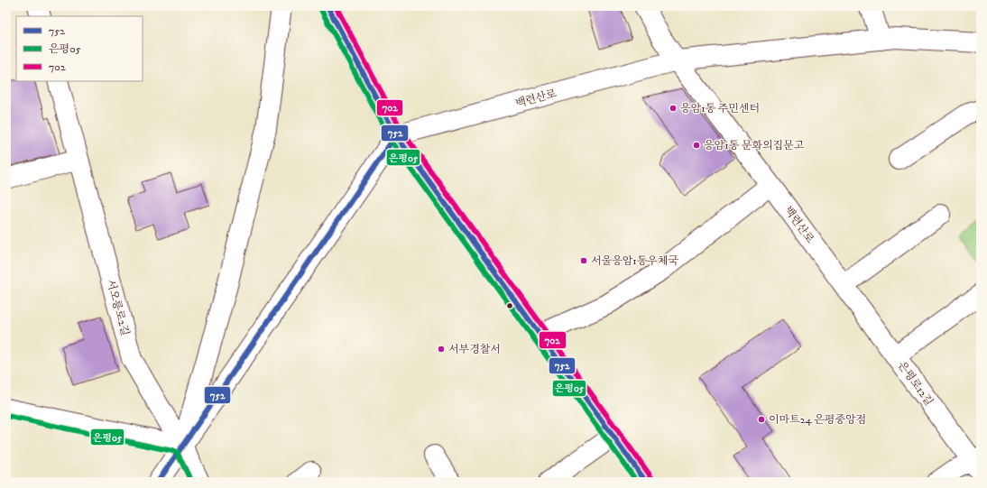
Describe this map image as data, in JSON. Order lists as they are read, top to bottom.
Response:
{
  "streets": {
    "main road": ["백련산로", "서오릉로2길", "은평로12길"]
  },
  "crossings": [
    ["백련산로", "은평로12길"]
  ],
  "places": [
    "응암1동 주민센터",
    "응암1동 문화의집문고",
    "서울응암1동우체국",
    "서부경찰서",
    "이마트24 은평중앙점"
  ],
  "lines": ["transit line 752", "transit line 702", "transit line 은평05"],
  "legend": ["752", "은평05", "702"]
}
